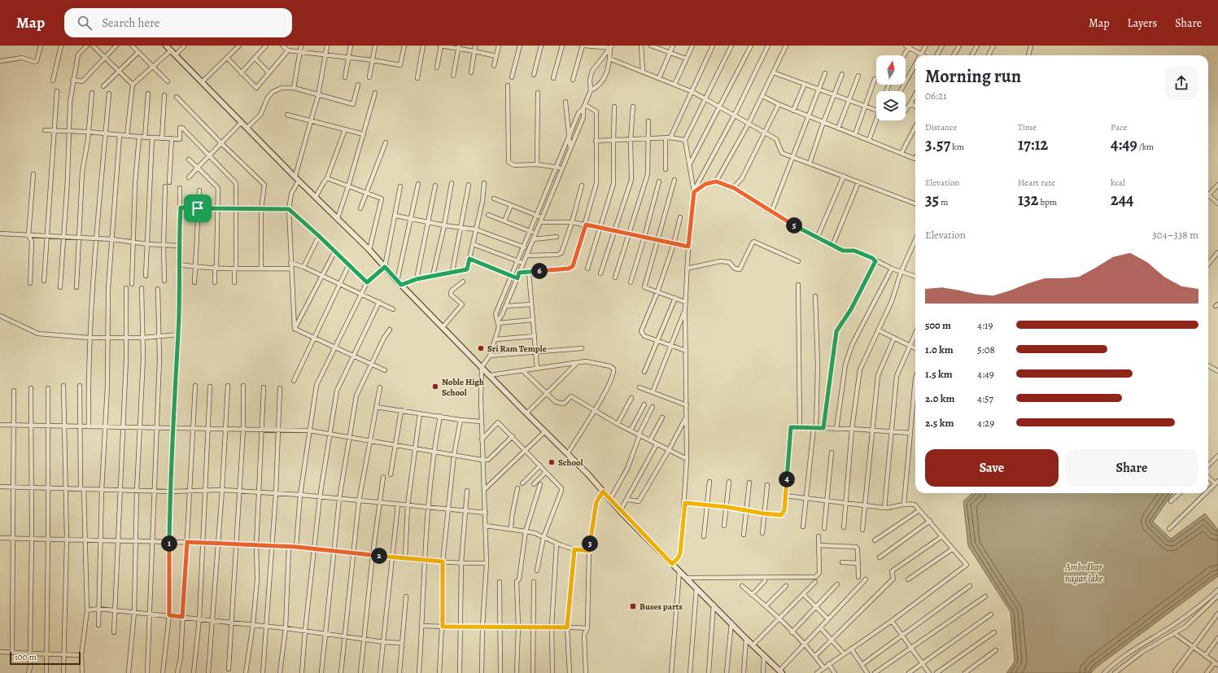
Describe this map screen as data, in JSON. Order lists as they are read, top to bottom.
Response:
{
  "water": ["Ambedkar nagar lake"],
  "places": {
    "other": ["Sri Ram Temple", "Noble High School", "School"],
    "transit": ["Buses parts"]
  },
  "scale_bar": "100 m",
  "north": "top",
  "page": {
    "header": "Map",
    "search": "Search here",
    "nav": ["Map", "Layers", "Share"],
    "heading": ["Morning run", "06:21"],
    "stats": [
      ["Distance", "3.57 km"],
      ["Time", "17:12"],
      ["Pace", "4:49 /km"],
      ["Elevation", "35 m"],
      ["Heart rate", "132 bpm"],
      ["kcal", "244"]
    ],
    "pins": [
      "5",
      "6",
      "4",
      "1",
      "3",
      "2"
    ],
    "chart": ["Elevation", "304–338 m"],
    "list": [
      {
        "name": "500 m",
        "note": "4:19"
      },
      {
        "name": "1.0 km",
        "note": "5:08"
      },
      {
        "name": "1.5 km",
        "note": "4:49"
      },
      {
        "name": "2.0 km",
        "note": "4:57"
      },
      {
        "name": "2.5 km",
        "note": "4:29"
      }
    ],
    "buttons": ["Save", "Share"],
    "scale": "100 m"
  }
}
